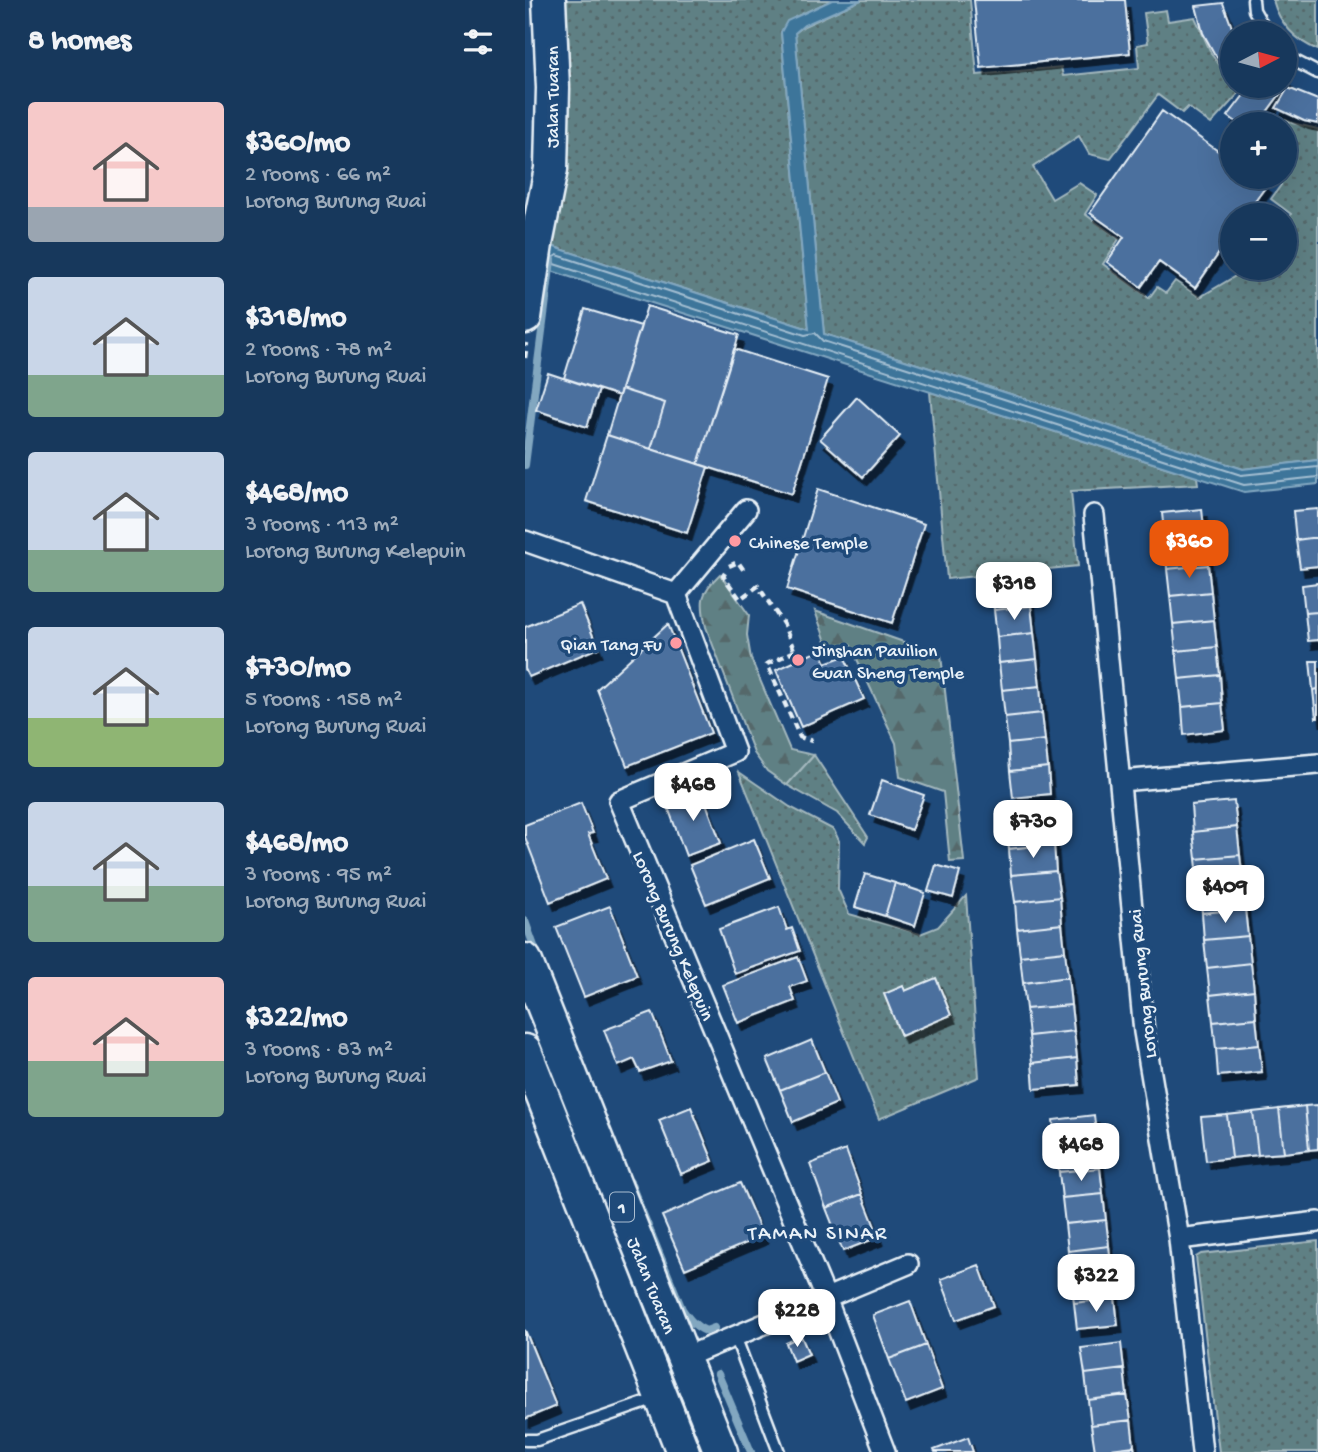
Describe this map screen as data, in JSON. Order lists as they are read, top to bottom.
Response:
{
  "streets": {
    "main road": ["Jalan Tuaran", "1"],
    "street": ["Lorong Burung Kelepuin", "Lorong Burung Ruai"]
  },
  "districts": ["TAMAN SINAR"],
  "places": ["Chinese Temple", "Qian Tang Fu", "Jinshan Pavilion Guan Sheng Temple"],
  "north": "right",
  "page": {
    "heading": "8 homes",
    "map_buttons": ["+", "−"],
    "list": [
      {
        "name": "$360/mo",
        "note": "2 rooms · 66 m² · Lorong Burung Ruai"
      },
      {
        "name": "$318/mo",
        "note": "2 rooms · 78 m² · Lorong Burung Ruai"
      },
      {
        "name": "$468/mo",
        "note": "3 rooms · 113 m² · Lorong Burung Kelepuin"
      },
      {
        "name": "$730/mo",
        "note": "5 rooms · 158 m² · Lorong Burung Ruai"
      },
      {
        "name": "$468/mo",
        "note": "3 rooms · 95 m² · Lorong Burung Ruai"
      },
      {
        "name": "$322/mo",
        "note": "3 rooms · 83 m² · Lorong Burung Ruai"
      }
    ],
    "price": [
      "$360",
      "$318",
      "$468",
      "$730",
      "$409",
      "$468",
      "$322",
      "$228"
    ]
  }
}
